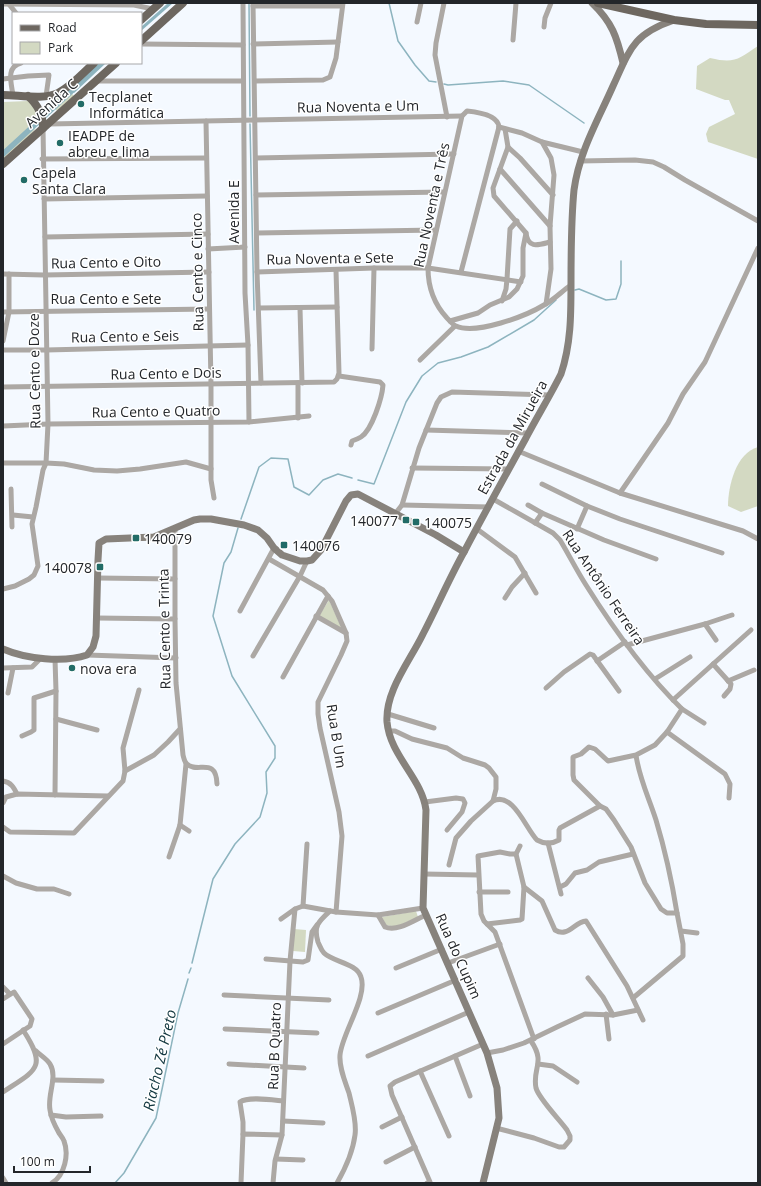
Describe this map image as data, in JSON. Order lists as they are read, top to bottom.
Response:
{
  "streets": {
    "main road": ["Avenida C", "Estrada da Mirueira", "Rua do Cupim"],
    "street": [
      "Rua Noventa e Um",
      "Rua Noventa e Três",
      "Avenida E",
      "Rua Noventa e Sete",
      "Rua Cento e Oito",
      "Rua Cento e Cinco",
      "Rua Cento e Sete",
      "Rua Cento e Seis",
      "Rua Cento e Doze",
      "Rua Cento e Dois",
      "Rua Cento e Quatro",
      "Rua Antônio Ferreira",
      "Rua Cento e Trinta",
      "Rua B Um",
      "Rua B Quatro"
    ]
  },
  "crossings": [
    ["Avenida C", "Rua Noventa e Um"],
    ["Avenida C", "Rua Cento e Doze"],
    ["Rua Noventa e Um", "Rua Noventa e Três"],
    ["Rua Noventa e Um", "Avenida E"],
    ["Rua Noventa e Um", "Rua Cento e Cinco"],
    ["Rua Noventa e Um", "Rua Cento e Doze"],
    ["Rua Noventa e Três", "Rua Noventa e Sete"],
    ["Avenida E", "Rua Noventa e Sete"],
    ["Avenida E", "Rua Cento e Seis"],
    ["Avenida E", "Rua Cento e Dois"],
    ["Avenida E", "Rua Cento e Quatro"],
    ["Rua Cento e Oito", "Rua Cento e Cinco"],
    ["Rua Cento e Oito", "Rua Cento e Doze"],
    ["Rua Cento e Cinco", "Rua Cento e Sete"],
    ["Rua Cento e Cinco", "Rua Cento e Seis"],
    ["Rua Cento e Cinco", "Rua Cento e Dois"],
    ["Rua Cento e Cinco", "Rua Cento e Quatro"],
    ["Rua Cento e Sete", "Rua Cento e Doze"],
    ["Rua Cento e Seis", "Rua Cento e Doze"],
    ["Rua Cento e Doze", "Rua Cento e Dois"],
    ["Rua Cento e Doze", "Rua Cento e Quatro"],
    ["Estrada da Mirueira", "Rua Antônio Ferreira"],
    ["Estrada da Mirueira", "Rua do Cupim"]
  ],
  "water": ["Riacho Zé Preto"],
  "places": {
    "other": [
      "Tecplanet Informática",
      "IEADPE de abreu e lima",
      "Capela Santa Clara",
      "nova era"
    ],
    "transit": [
      "140077",
      "140075",
      "140079",
      "140076",
      "140078"
    ]
  },
  "legend": ["Road", "Park"],
  "scale_bar": "100 m"
}
